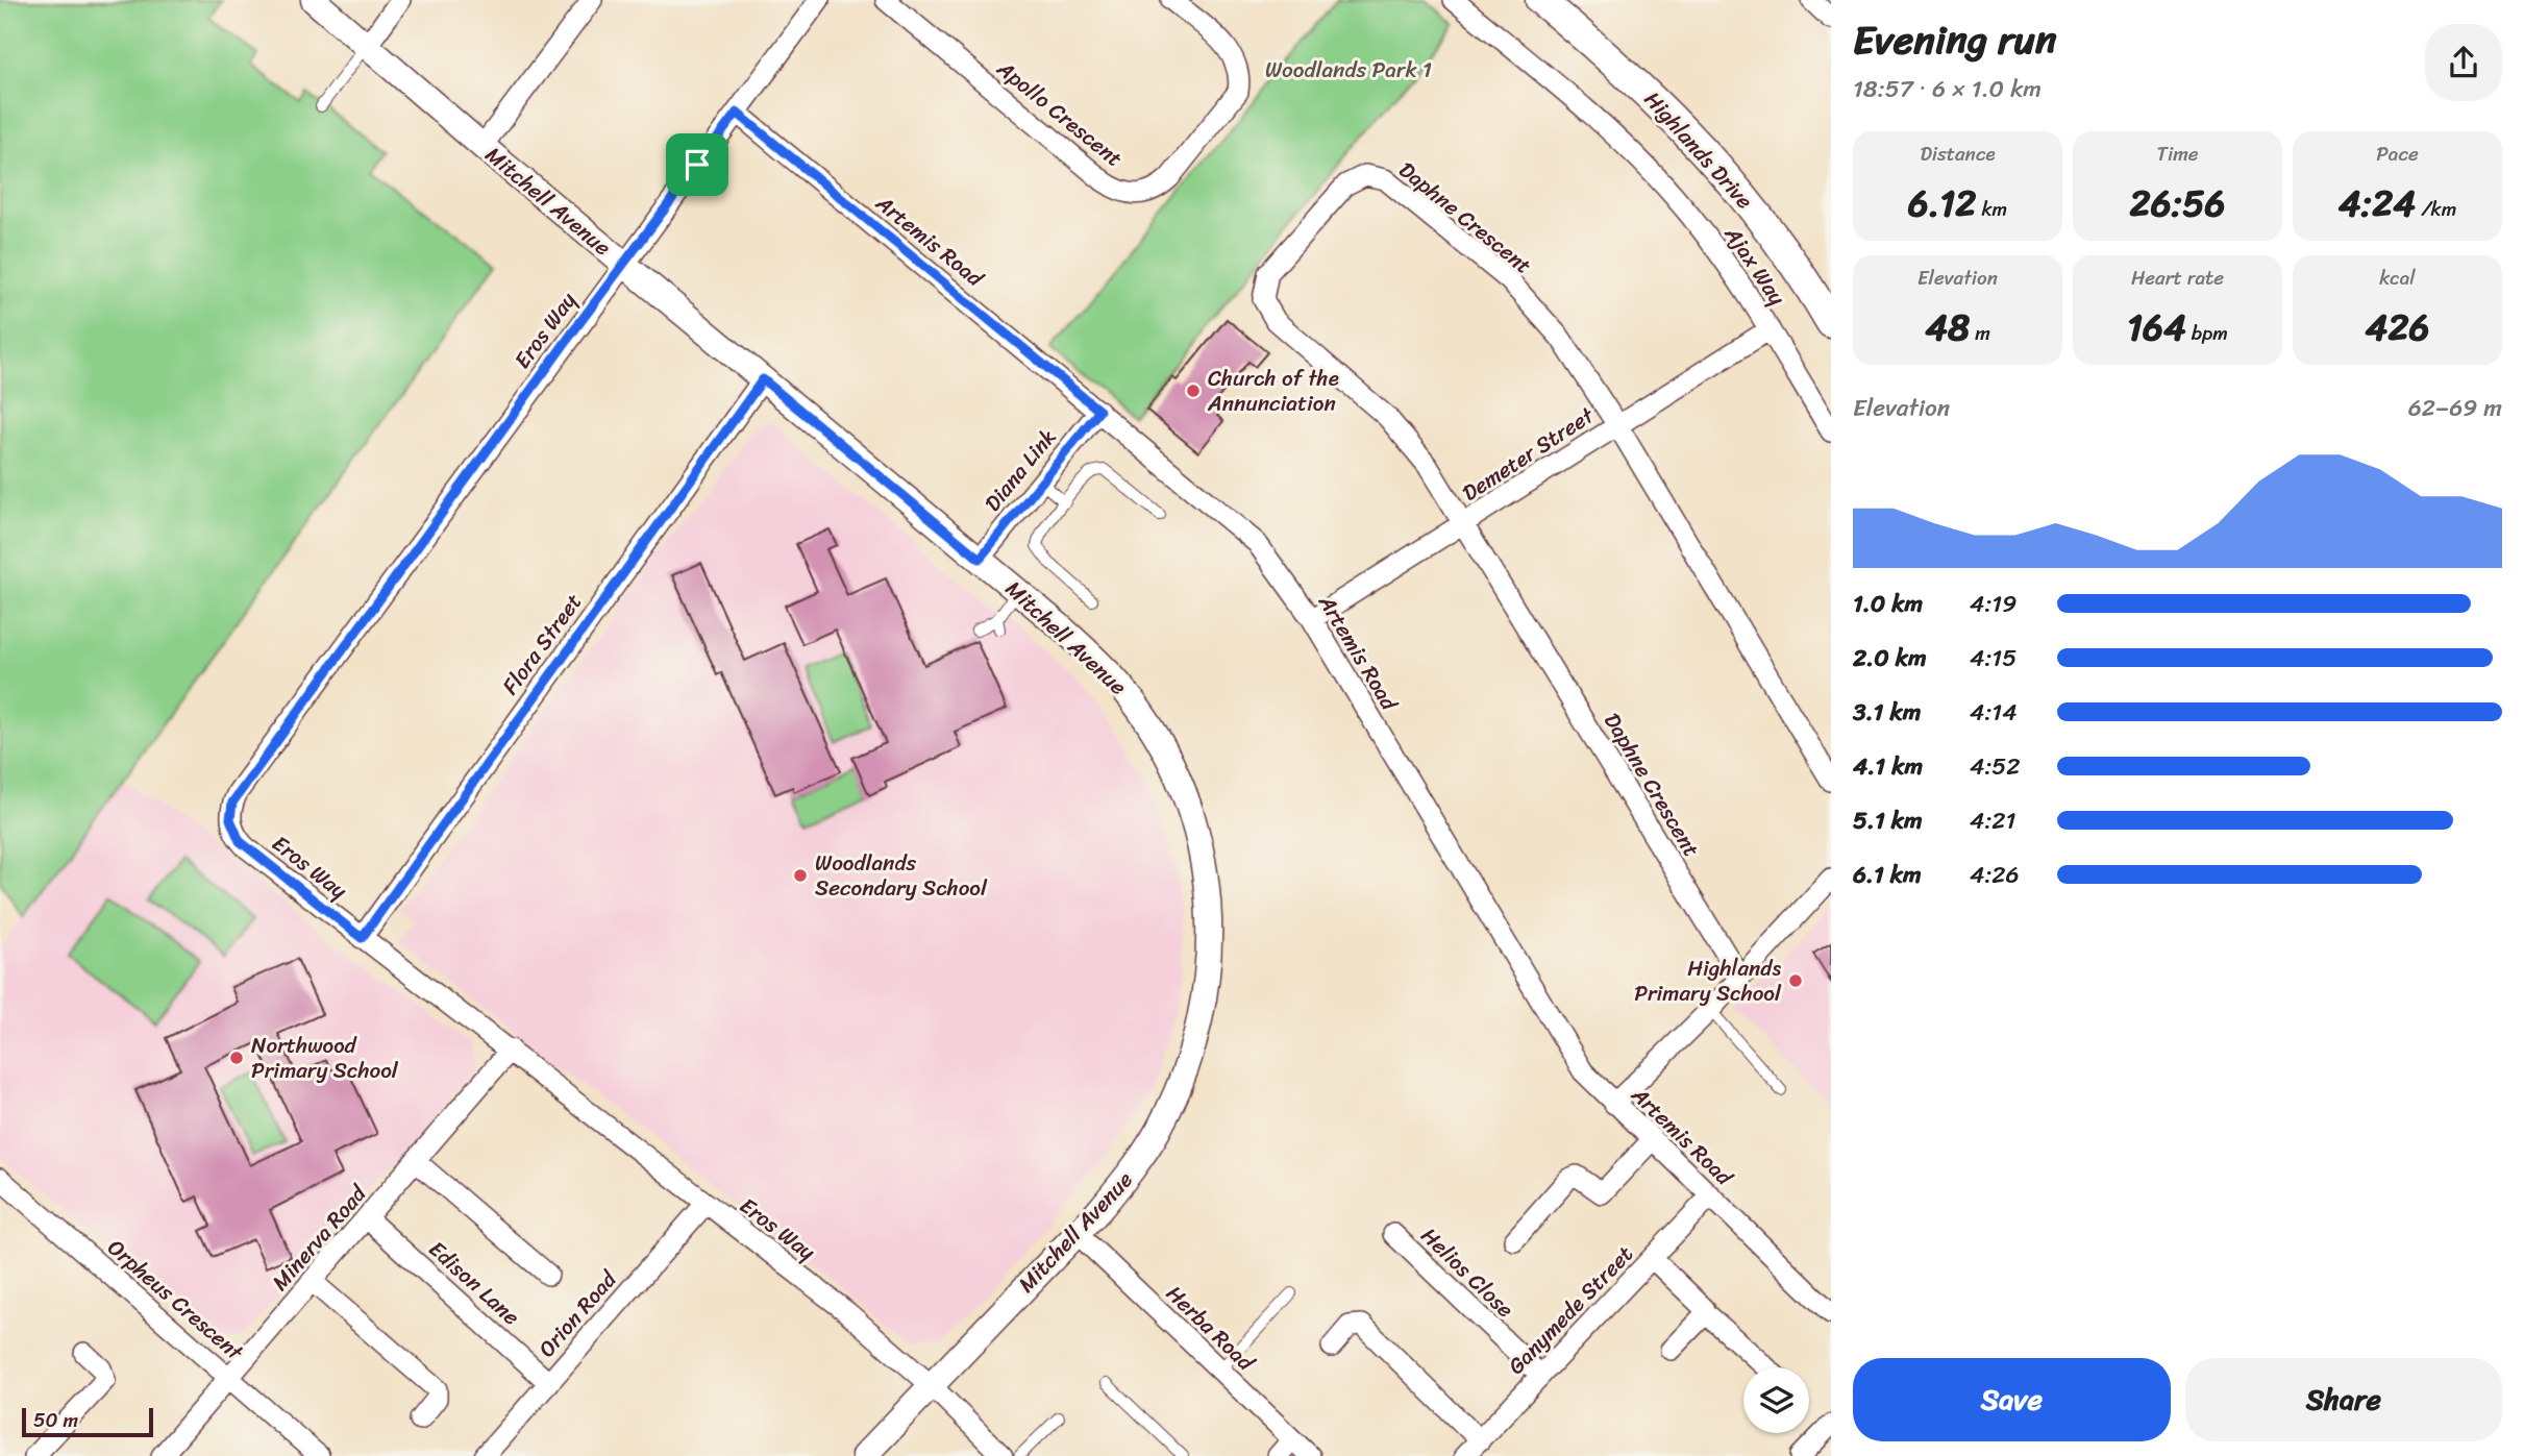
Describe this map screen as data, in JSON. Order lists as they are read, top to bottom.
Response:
{
  "streets": {
    "main road": ["Highlands Drive"],
    "street": [
      "Apollo Crescent",
      "Mitchell Avenue",
      "Daphne Crescent",
      "Artemis Road",
      "Ajax Way",
      "Eros Way",
      "Demeter Street",
      "Diana Link",
      "Flora Street",
      "Minerva Road",
      "Helios Close",
      "Edison Lane",
      "Orpheus Crescent",
      "Ganymede Street",
      "Orion Road",
      "Herba Road"
    ]
  },
  "crossings": [
    ["Mitchell Avenue", "Eros Way"],
    ["Mitchell Avenue", "Diana Link"],
    ["Mitchell Avenue", "Flora Street"],
    ["Mitchell Avenue", "Herba Road"],
    ["Daphne Crescent", "Demeter Street"],
    ["Artemis Road", "Demeter Street"],
    ["Artemis Road", "Diana Link"],
    ["Artemis Road", "Ganymede Street"],
    ["Ajax Way", "Demeter Street"],
    ["Eros Way", "Flora Street"],
    ["Eros Way", "Minerva Road"],
    ["Eros Way", "Orion Road"],
    ["Minerva Road", "Edison Lane"],
    ["Minerva Road", "Orpheus Crescent"],
    ["Helios Close", "Ganymede Street"],
    ["Edison Lane", "Orion Road"]
  ],
  "parks": ["Woodlands Park 1"],
  "places": [
    "Church of the Annunciation",
    "Woodlands Secondary School",
    "Highlands Primary School",
    "Northwood Primary School"
  ],
  "scale_bar": "50 m",
  "page": {
    "heading": ["Evening run", "18:57 · 6 × 1.0 km"],
    "stats": [
      ["Distance", "6.12 km"],
      ["Time", "26:56"],
      ["Pace", "4:24 /km"],
      ["Elevation", "48 m"],
      ["Heart rate", "164 bpm"],
      ["kcal", "426"]
    ],
    "chart": ["Elevation", "62–69 m"],
    "list": [
      {
        "name": "1.0 km",
        "note": "4:19"
      },
      {
        "name": "2.0 km",
        "note": "4:15"
      },
      {
        "name": "3.1 km",
        "note": "4:14"
      },
      {
        "name": "4.1 km",
        "note": "4:52"
      },
      {
        "name": "5.1 km",
        "note": "4:21"
      },
      {
        "name": "6.1 km",
        "note": "4:26"
      }
    ],
    "buttons": ["Save", "Share"],
    "scale": "50 m"
  }
}
